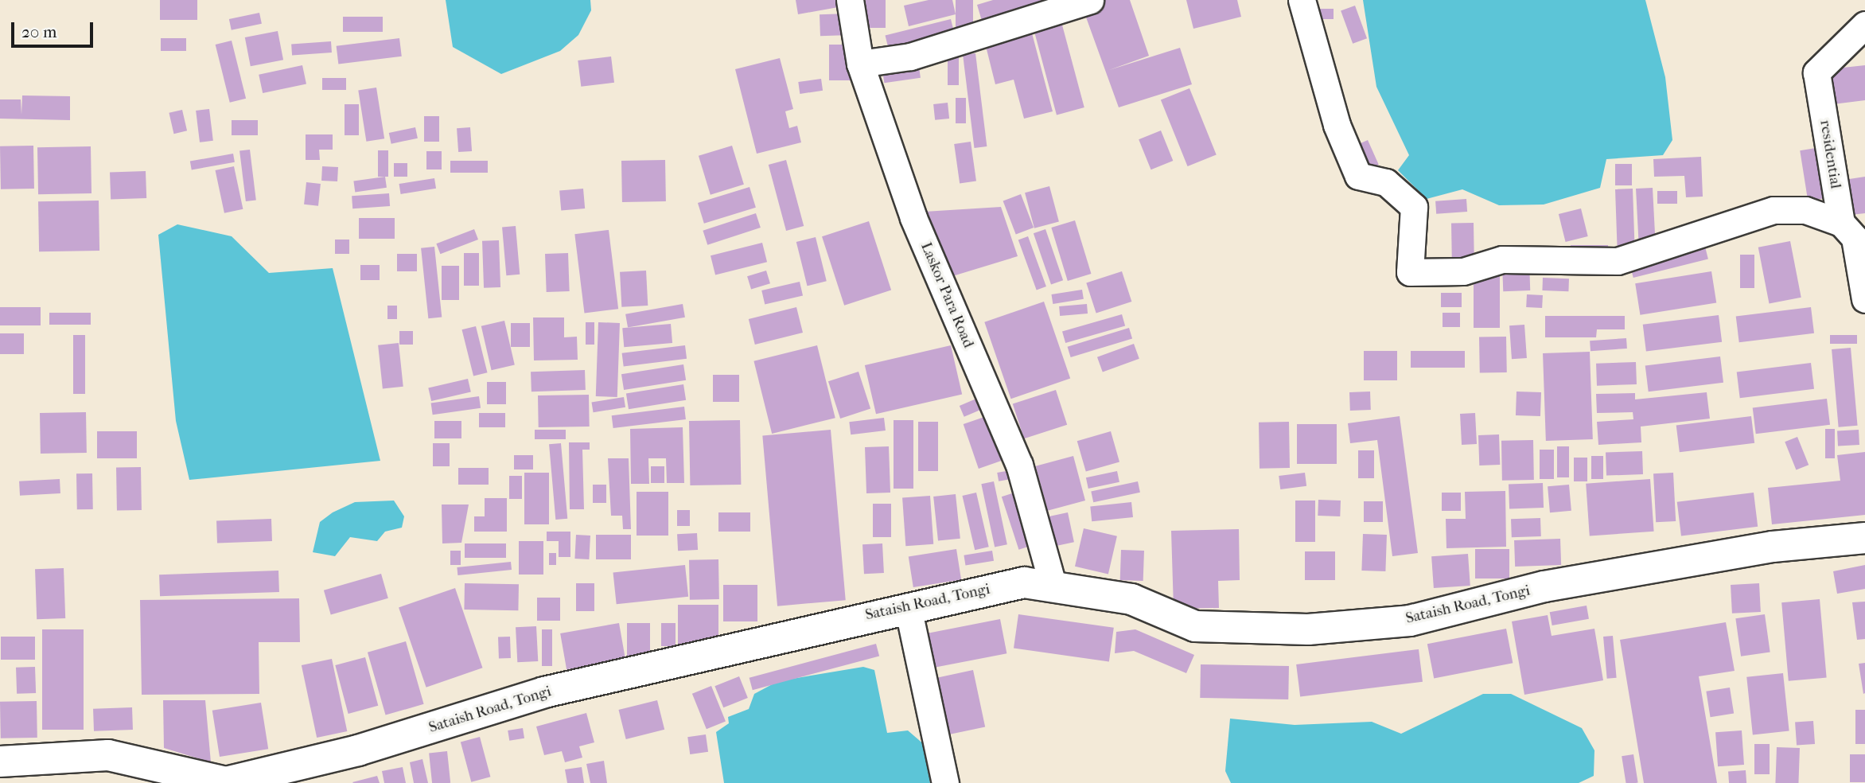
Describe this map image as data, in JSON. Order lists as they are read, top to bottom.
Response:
{
  "streets": {
    "street": ["residential", "Laskor Para Road", "Sataish Road, Tongi"]
  },
  "crossings": [
    ["Laskor Para Road", "Sataish Road, Tongi"]
  ],
  "scale_bar": "20 m"
}
